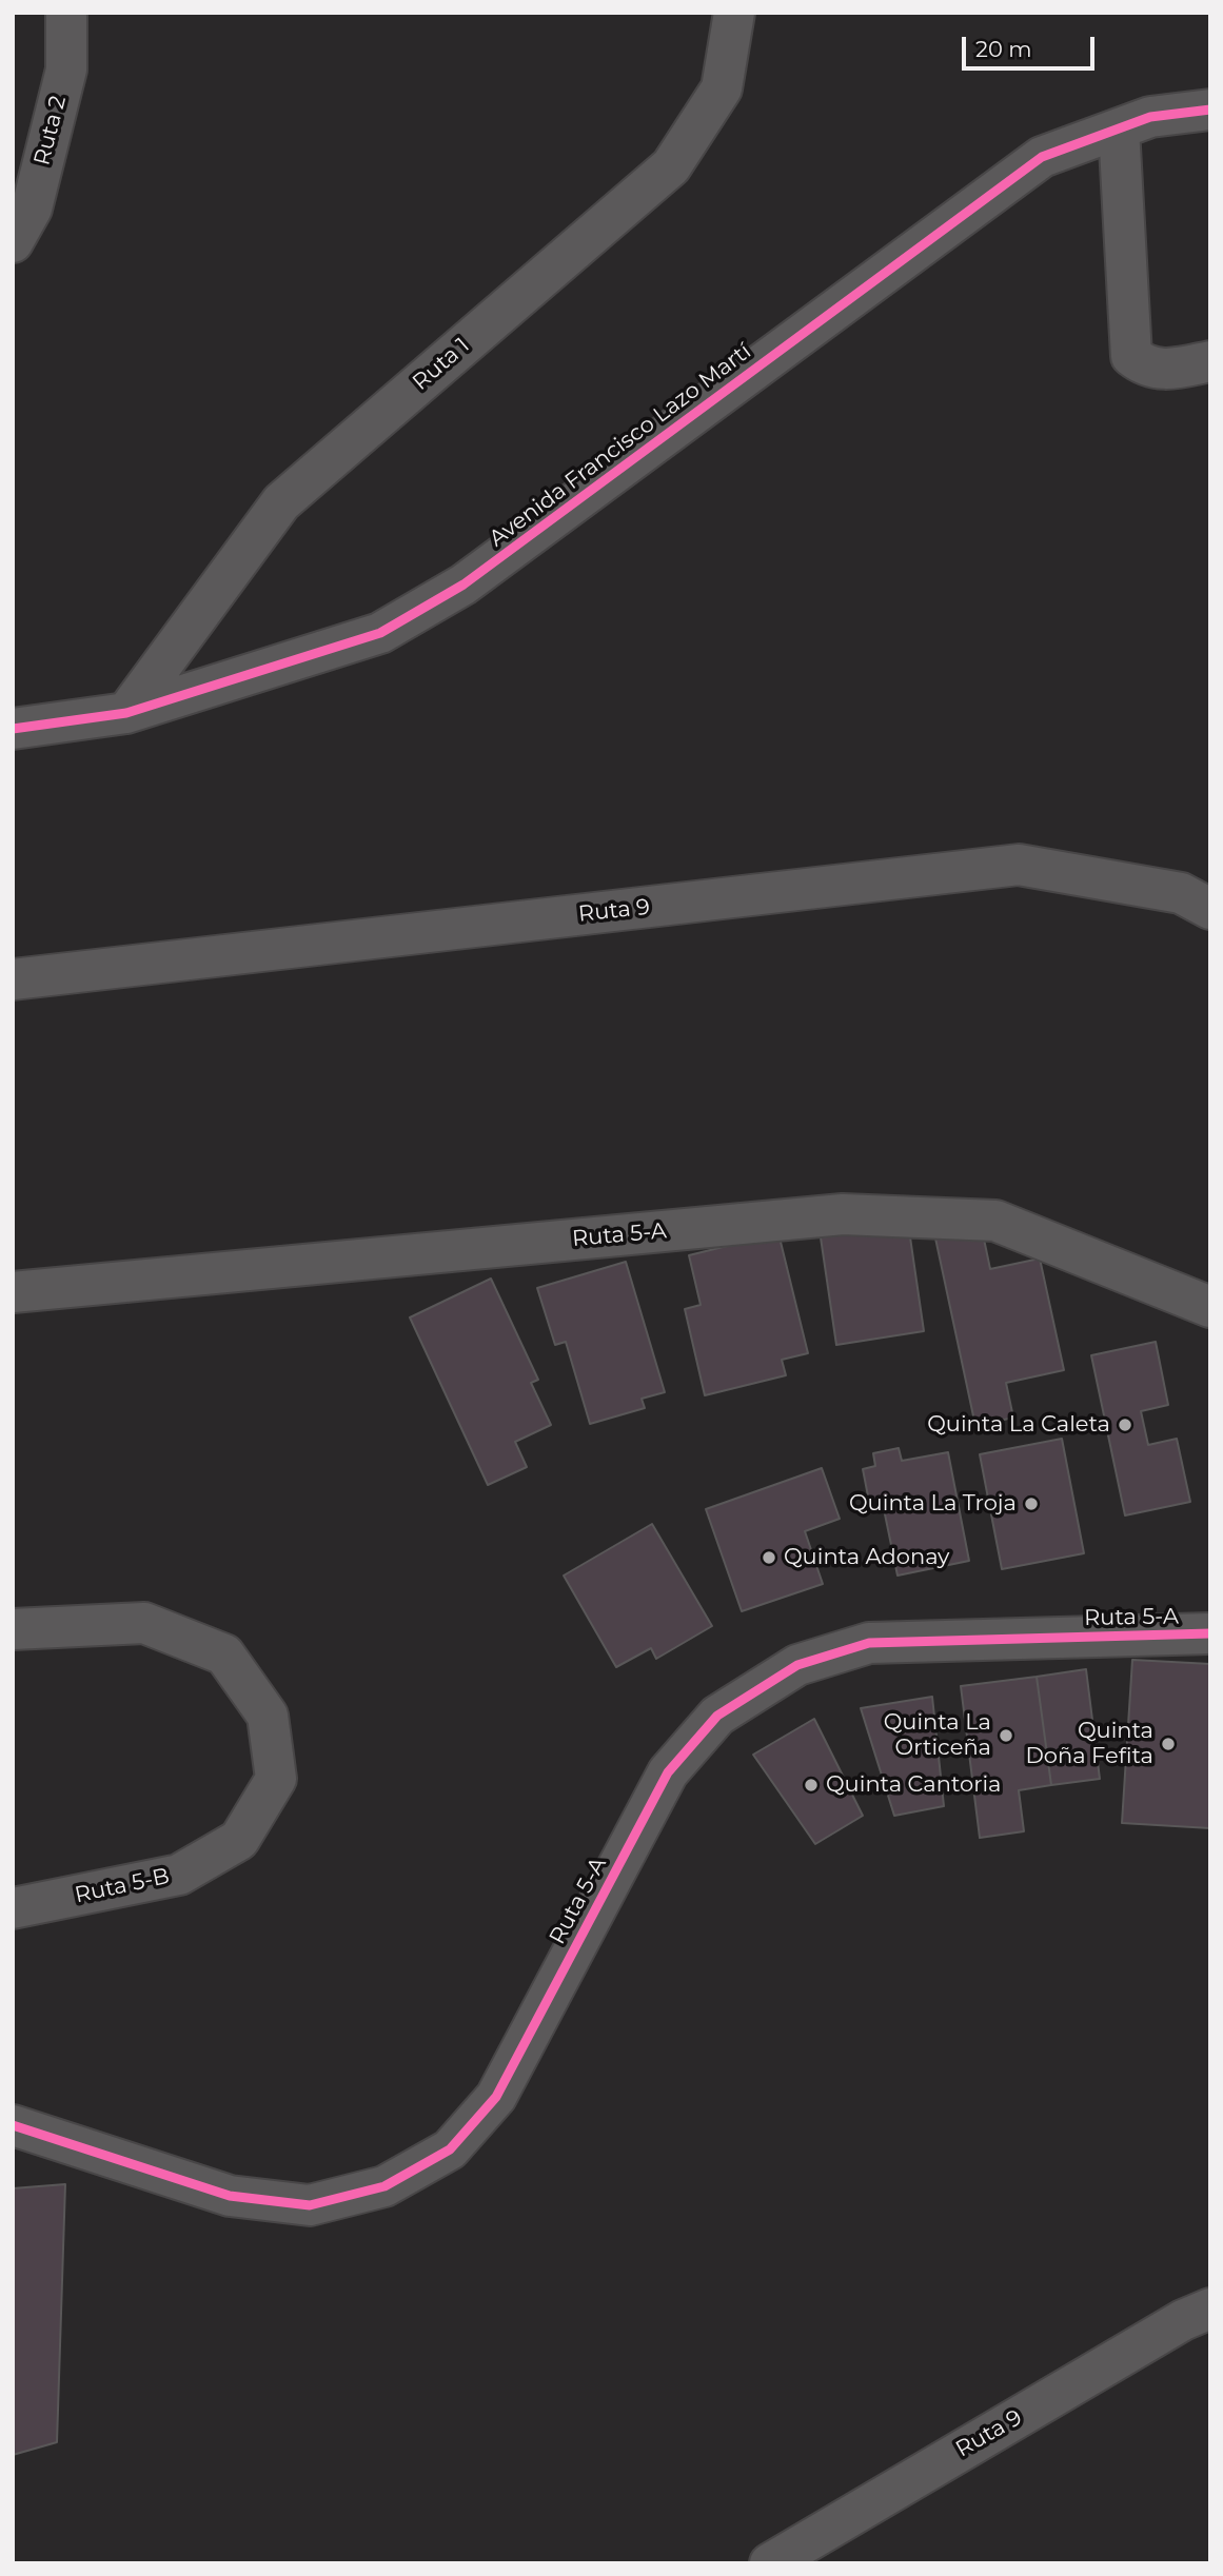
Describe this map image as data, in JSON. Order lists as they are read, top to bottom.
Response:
{
  "streets": {
    "street": [
      "Ruta 2",
      "Ruta 1",
      "Avenida Francisco Lazo Martí",
      "Ruta 9",
      "Ruta 5-A",
      "Ruta 5-B"
    ]
  },
  "crossings": [
    ["Ruta 1", "Avenida Francisco Lazo Martí"]
  ],
  "places": [
    "Quinta La Caleta",
    "Quinta La Troja",
    "Quinta Adonay",
    "Quinta La Orticeña",
    "Quinta Doña Fefita",
    "Quinta Cantoria"
  ],
  "scale_bar": "20 m"
}
